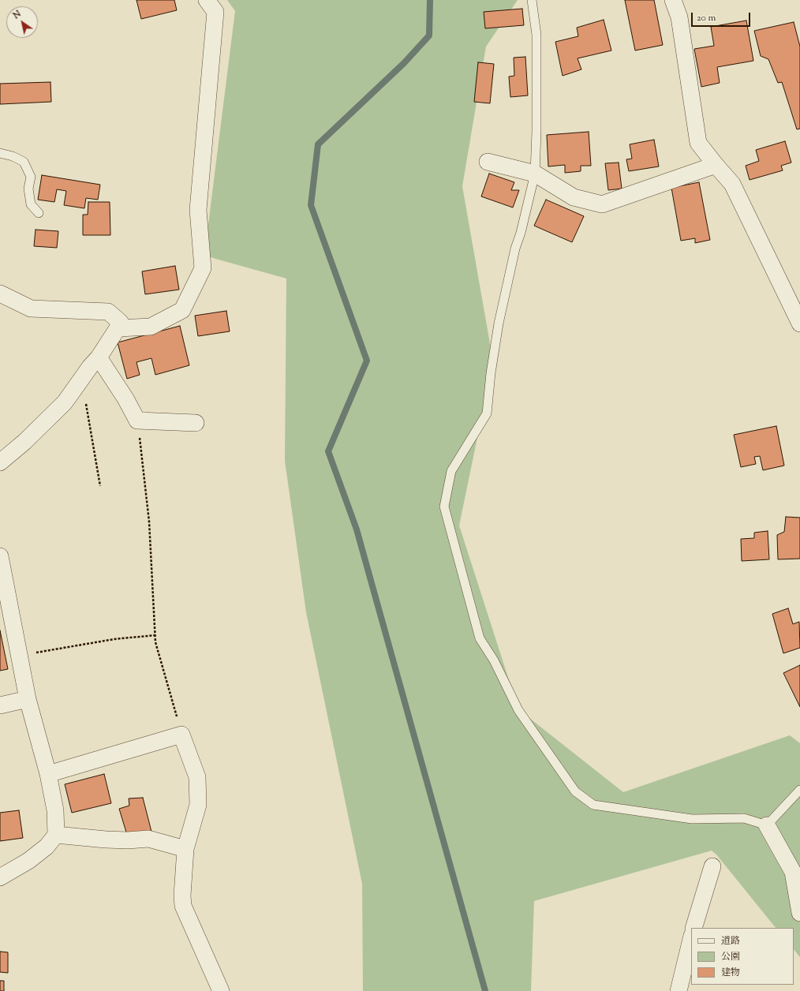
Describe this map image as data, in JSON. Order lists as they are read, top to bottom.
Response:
{
  "legend": ["道路", "公園", "建物"],
  "scale_bar": "20 m",
  "north": "top left"
}
